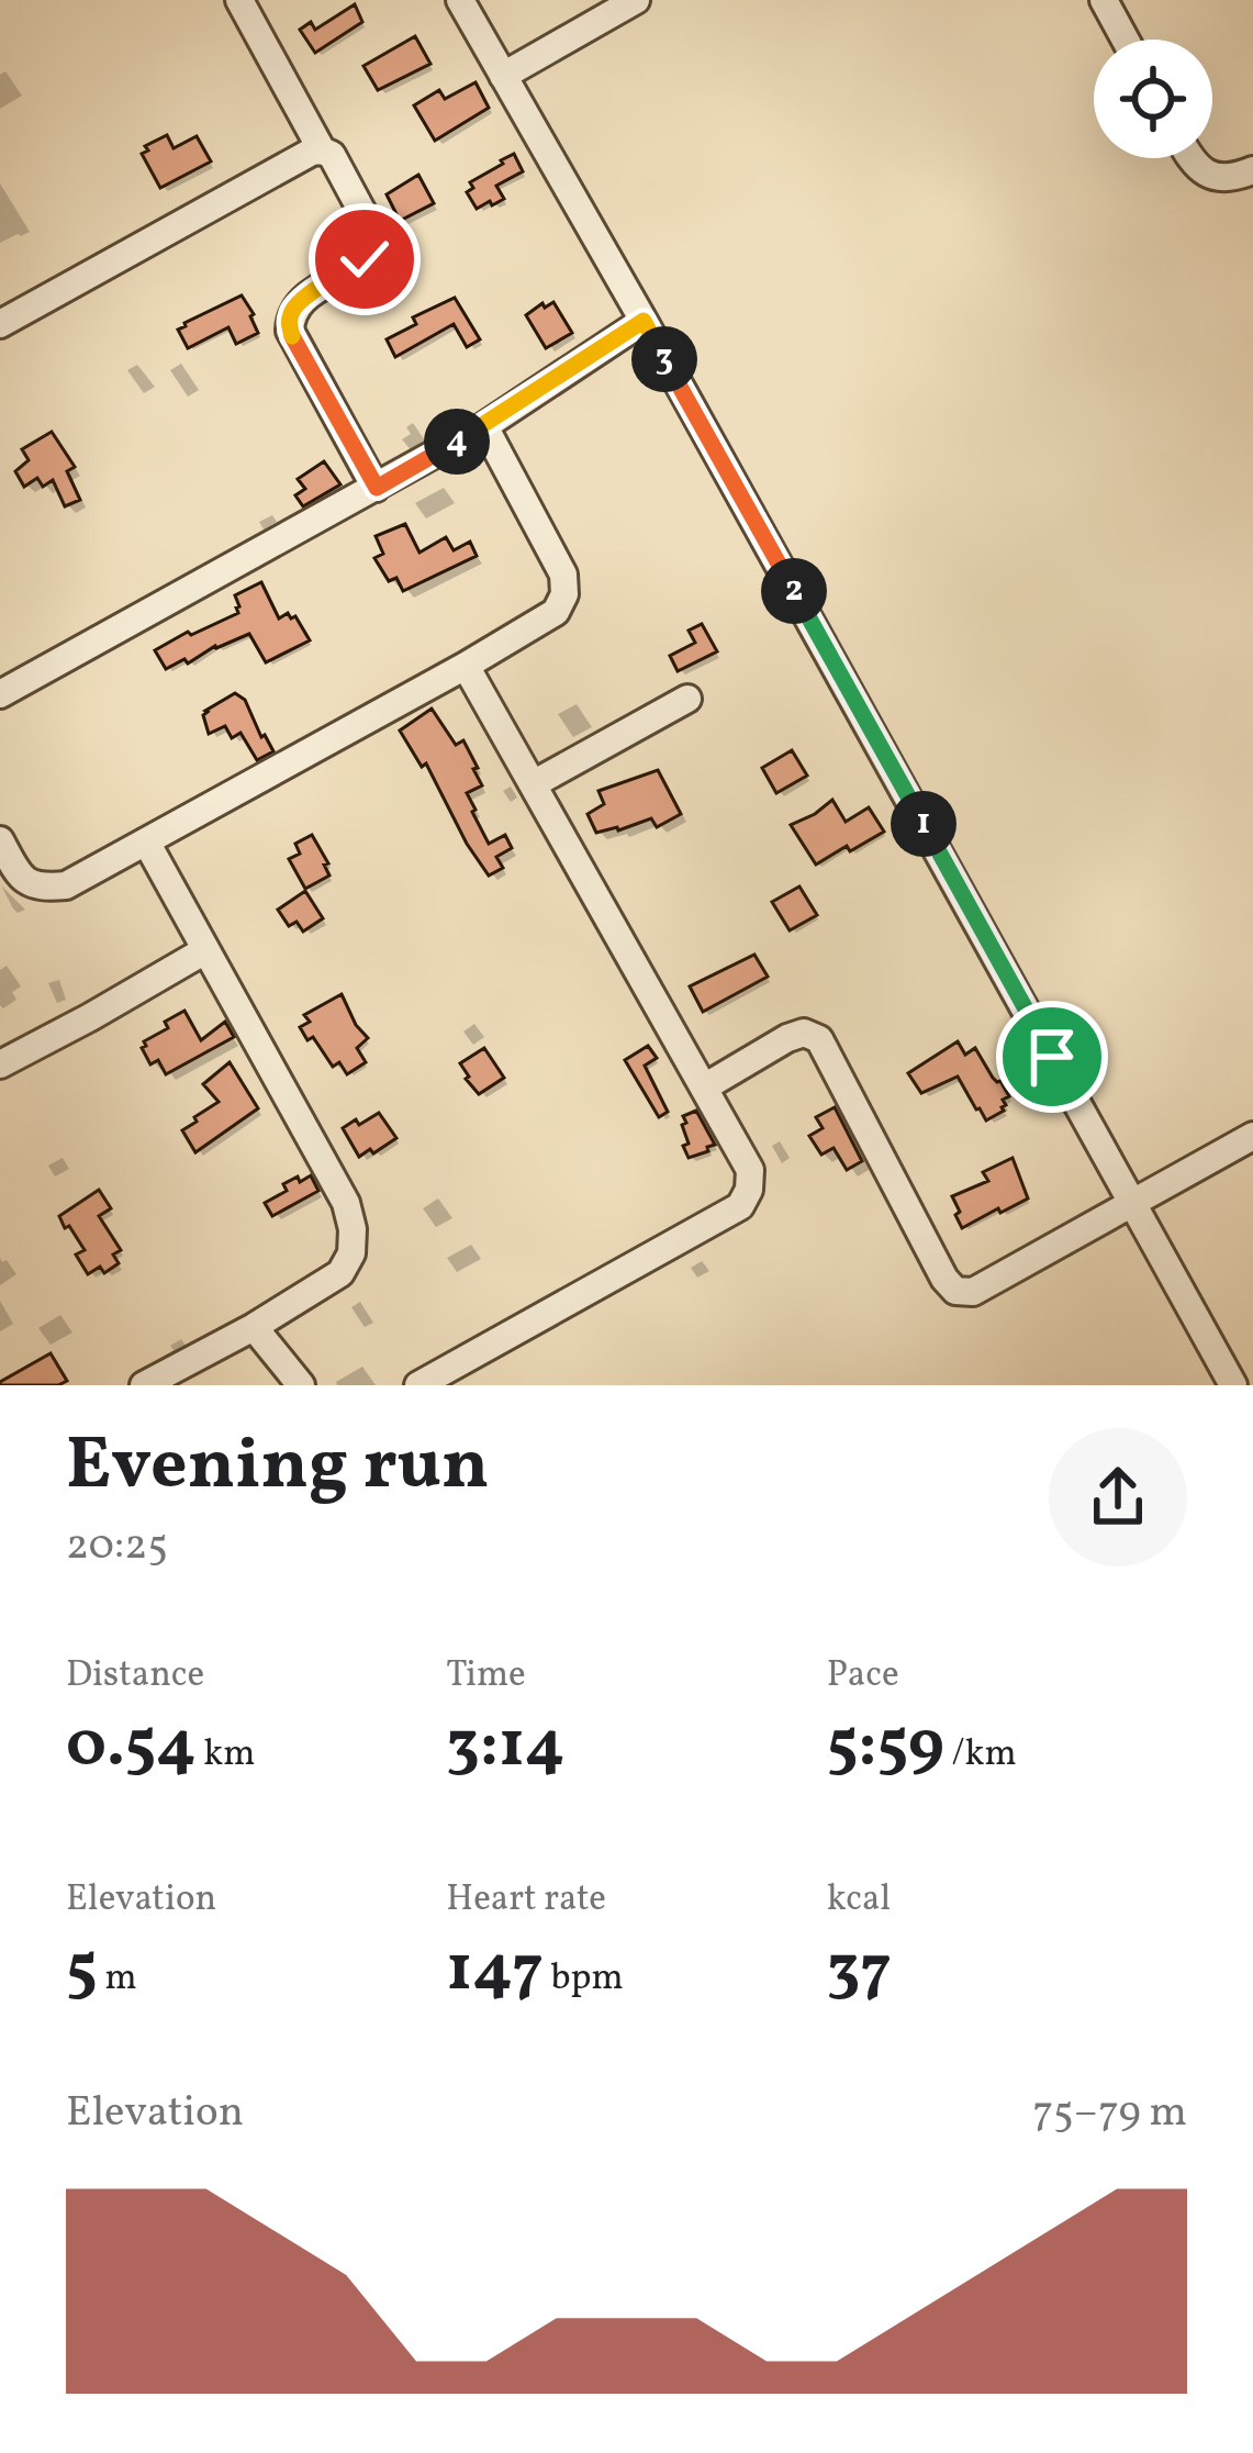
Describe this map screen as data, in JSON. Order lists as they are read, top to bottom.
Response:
{
  "page": {
    "pins": [
      "3",
      "4",
      "2",
      "1"
    ],
    "heading": ["Evening run", "20:25"],
    "stats": [
      ["Distance", "0.54 km"],
      ["Time", "3:14"],
      ["Pace", "5:59 /km"],
      ["Elevation", "5 m"],
      ["Heart rate", "147 bpm"],
      ["kcal", "37"]
    ],
    "chart": ["Elevation", "75–79 m"]
  }
}
